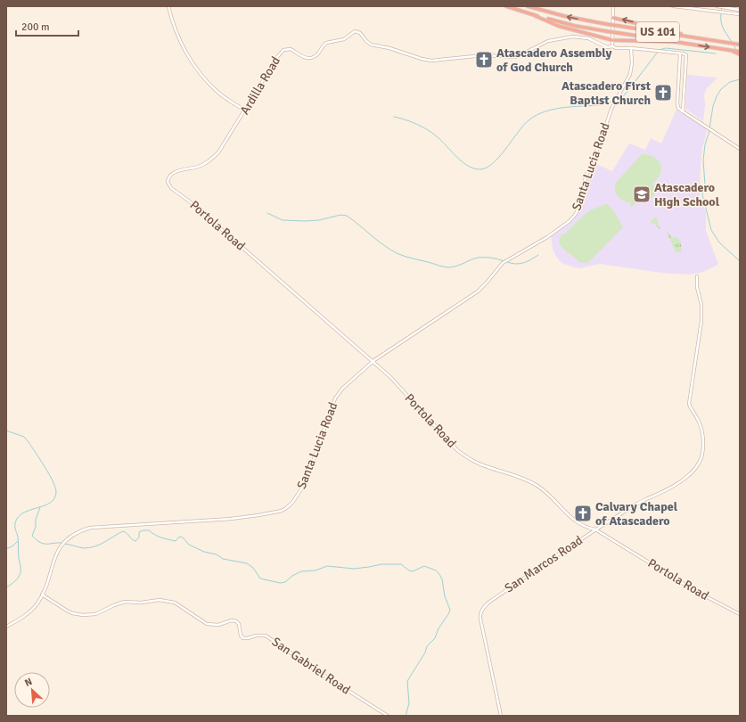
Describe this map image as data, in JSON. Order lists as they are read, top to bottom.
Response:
{
  "streets": {
    "highway": ["US 101"],
    "street": [
      "Ardilla Road",
      "Santa Lucia Road",
      "Portola Road",
      "San Marcos Road",
      "San Gabriel Road"
    ]
  },
  "crossings": [
    ["Ardilla Road", "Santa Lucia Road"],
    ["Ardilla Road", "Portola Road"],
    ["Santa Lucia Road", "Portola Road"],
    ["Santa Lucia Road", "San Gabriel Road"],
    ["Portola Road", "San Marcos Road"]
  ],
  "places": {
    "church": ["Atascadero Assembly of God Church", "Atascadero First Baptist Church", "Calvary Chapel of Atascadero"],
    "school or university": ["Atascadero High School"]
  },
  "scale_bar": "200 m",
  "north": "top left"
}
